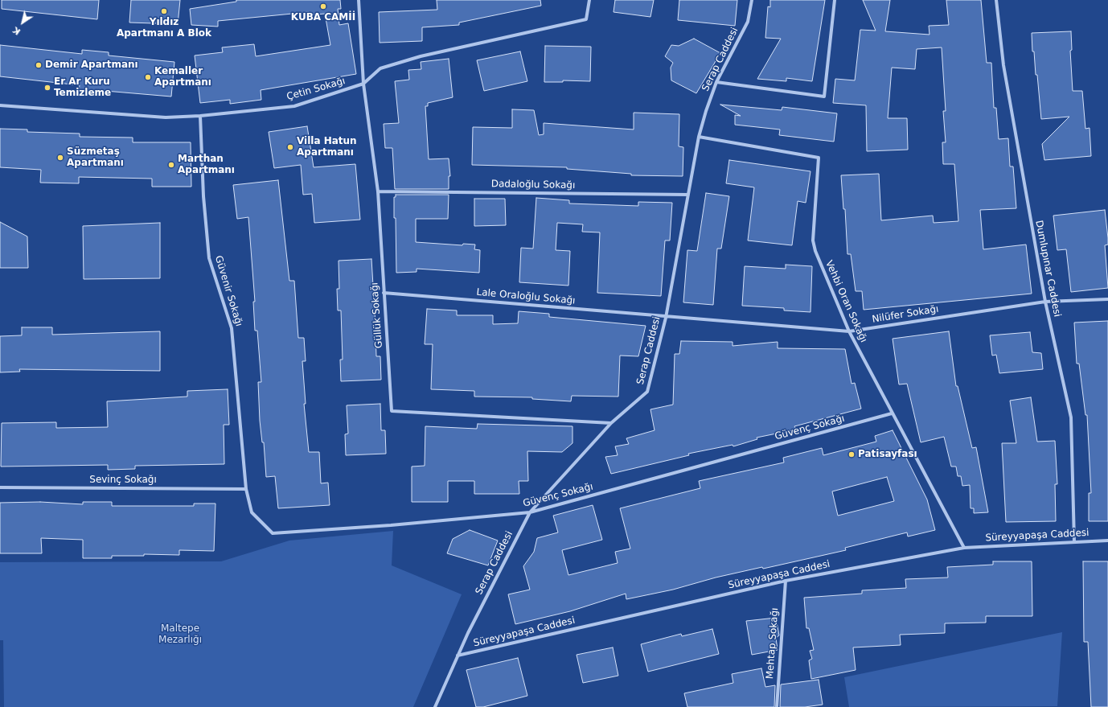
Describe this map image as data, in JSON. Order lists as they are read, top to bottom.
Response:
{
  "streets": {
    "street": [
      "Serap Caddesi",
      "Çetin Sokağı",
      "Dadaloğlu Sokağı",
      "Dumlupınar Caddesi",
      "Güvenir Sokağı",
      "Lale Oraloğlu Sokağı",
      "Vehbi Oran Sokağı",
      "Nilüfer Sokağı",
      "Güllük Sokağı",
      "Güvenç Sokağı",
      "Sevinç Sokağı",
      "Süreyyapaşa Caddesi",
      "Mehtap Sokağı"
    ]
  },
  "crossings": [
    ["Serap Caddesi", "Dadaloğlu Sokağı"],
    ["Serap Caddesi", "Lale Oraloğlu Sokağı"],
    ["Serap Caddesi", "Vehbi Oran Sokağı"],
    ["Serap Caddesi", "Nilüfer Sokağı"],
    ["Serap Caddesi", "Güllük Sokağı"],
    ["Serap Caddesi", "Güvenç Sokağı"],
    ["Serap Caddesi", "Süreyyapaşa Caddesi"],
    ["Çetin Sokağı", "Güvenir Sokağı"],
    ["Çetin Sokağı", "Güllük Sokağı"],
    ["Dadaloğlu Sokağı", "Güllük Sokağı"],
    ["Dumlupınar Caddesi", "Nilüfer Sokağı"],
    ["Dumlupınar Caddesi", "Süreyyapaşa Caddesi"],
    ["Güvenir Sokağı", "Güvenç Sokağı"],
    ["Güvenir Sokağı", "Sevinç Sokağı"],
    ["Lale Oraloğlu Sokağı", "Nilüfer Sokağı"],
    ["Lale Oraloğlu Sokağı", "Güllük Sokağı"],
    ["Vehbi Oran Sokağı", "Nilüfer Sokağı"],
    ["Vehbi Oran Sokağı", "Güvenç Sokağı"],
    ["Vehbi Oran Sokağı", "Süreyyapaşa Caddesi"],
    ["Güvenç Sokağı", "Sevinç Sokağı"],
    ["Süreyyapaşa Caddesi", "Mehtap Sokağı"]
  ],
  "parks": ["Maltepe Mezarlığı"],
  "places": [
    "KUBA CAMİİ",
    "Yıldız Apartmanı A Blok",
    "Demir Apartmanı",
    "Kemaller Apartmanı",
    "Er Ar Kuru Temizleme",
    "Villa Hatun Apartmanı",
    "Süzmetaş Apartmanı",
    "Marthan Apartmanı",
    "Patisayfası"
  ],
  "north": "bottom left"
}
